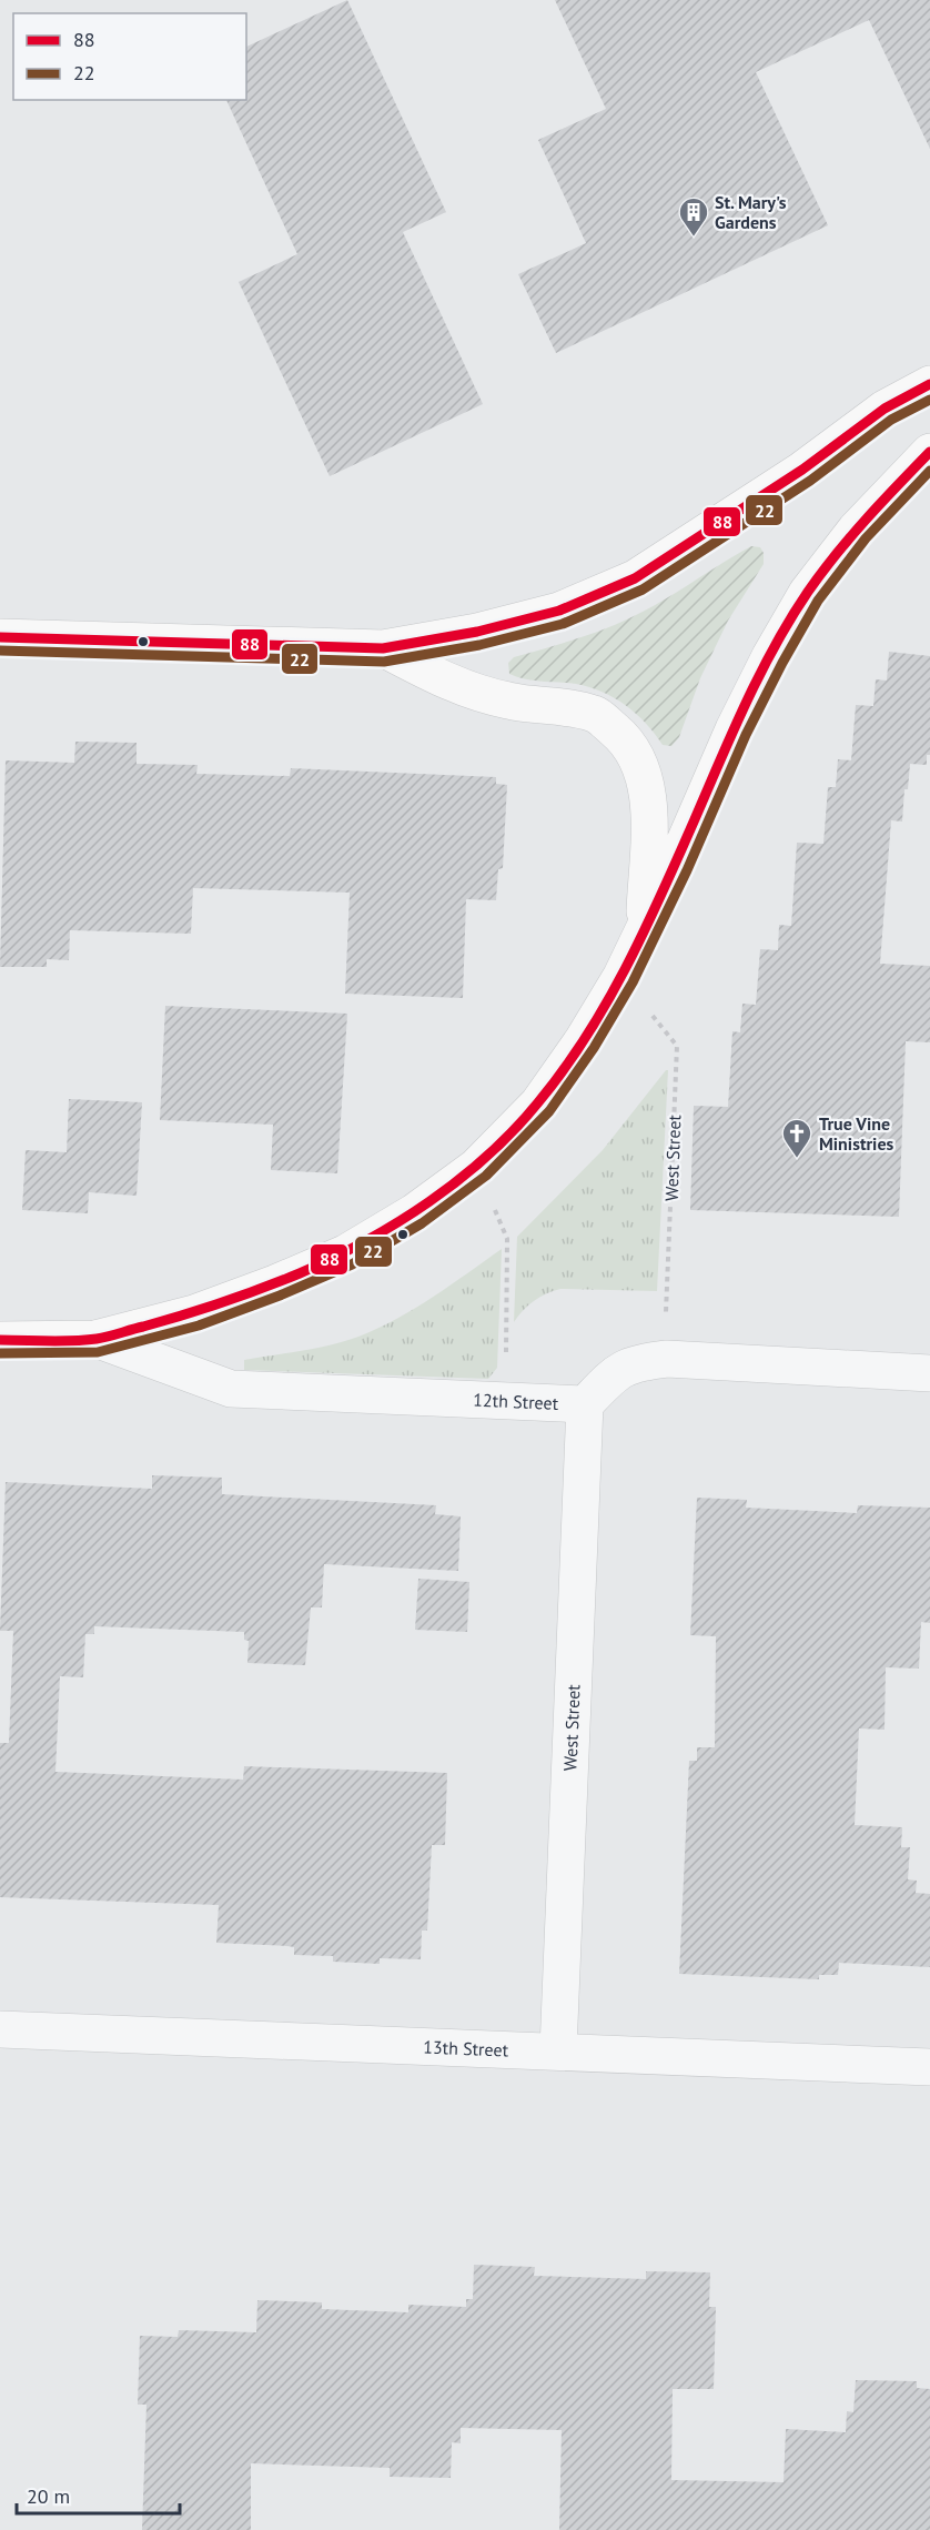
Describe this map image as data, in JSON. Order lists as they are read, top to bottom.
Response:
{
  "streets": {
    "main road": ["12th Street"],
    "street": ["West Street", "13th Street"]
  },
  "crossings": [
    ["West Street", "12th Street"],
    ["West Street", "13th Street"]
  ],
  "places": {
    "building": ["St. Mary's Gardens"],
    "church": ["True Vine Ministries"]
  },
  "lines": ["transit line 88", "transit line 22"],
  "legend": ["88", "22"],
  "scale_bar": "20 m"
}
